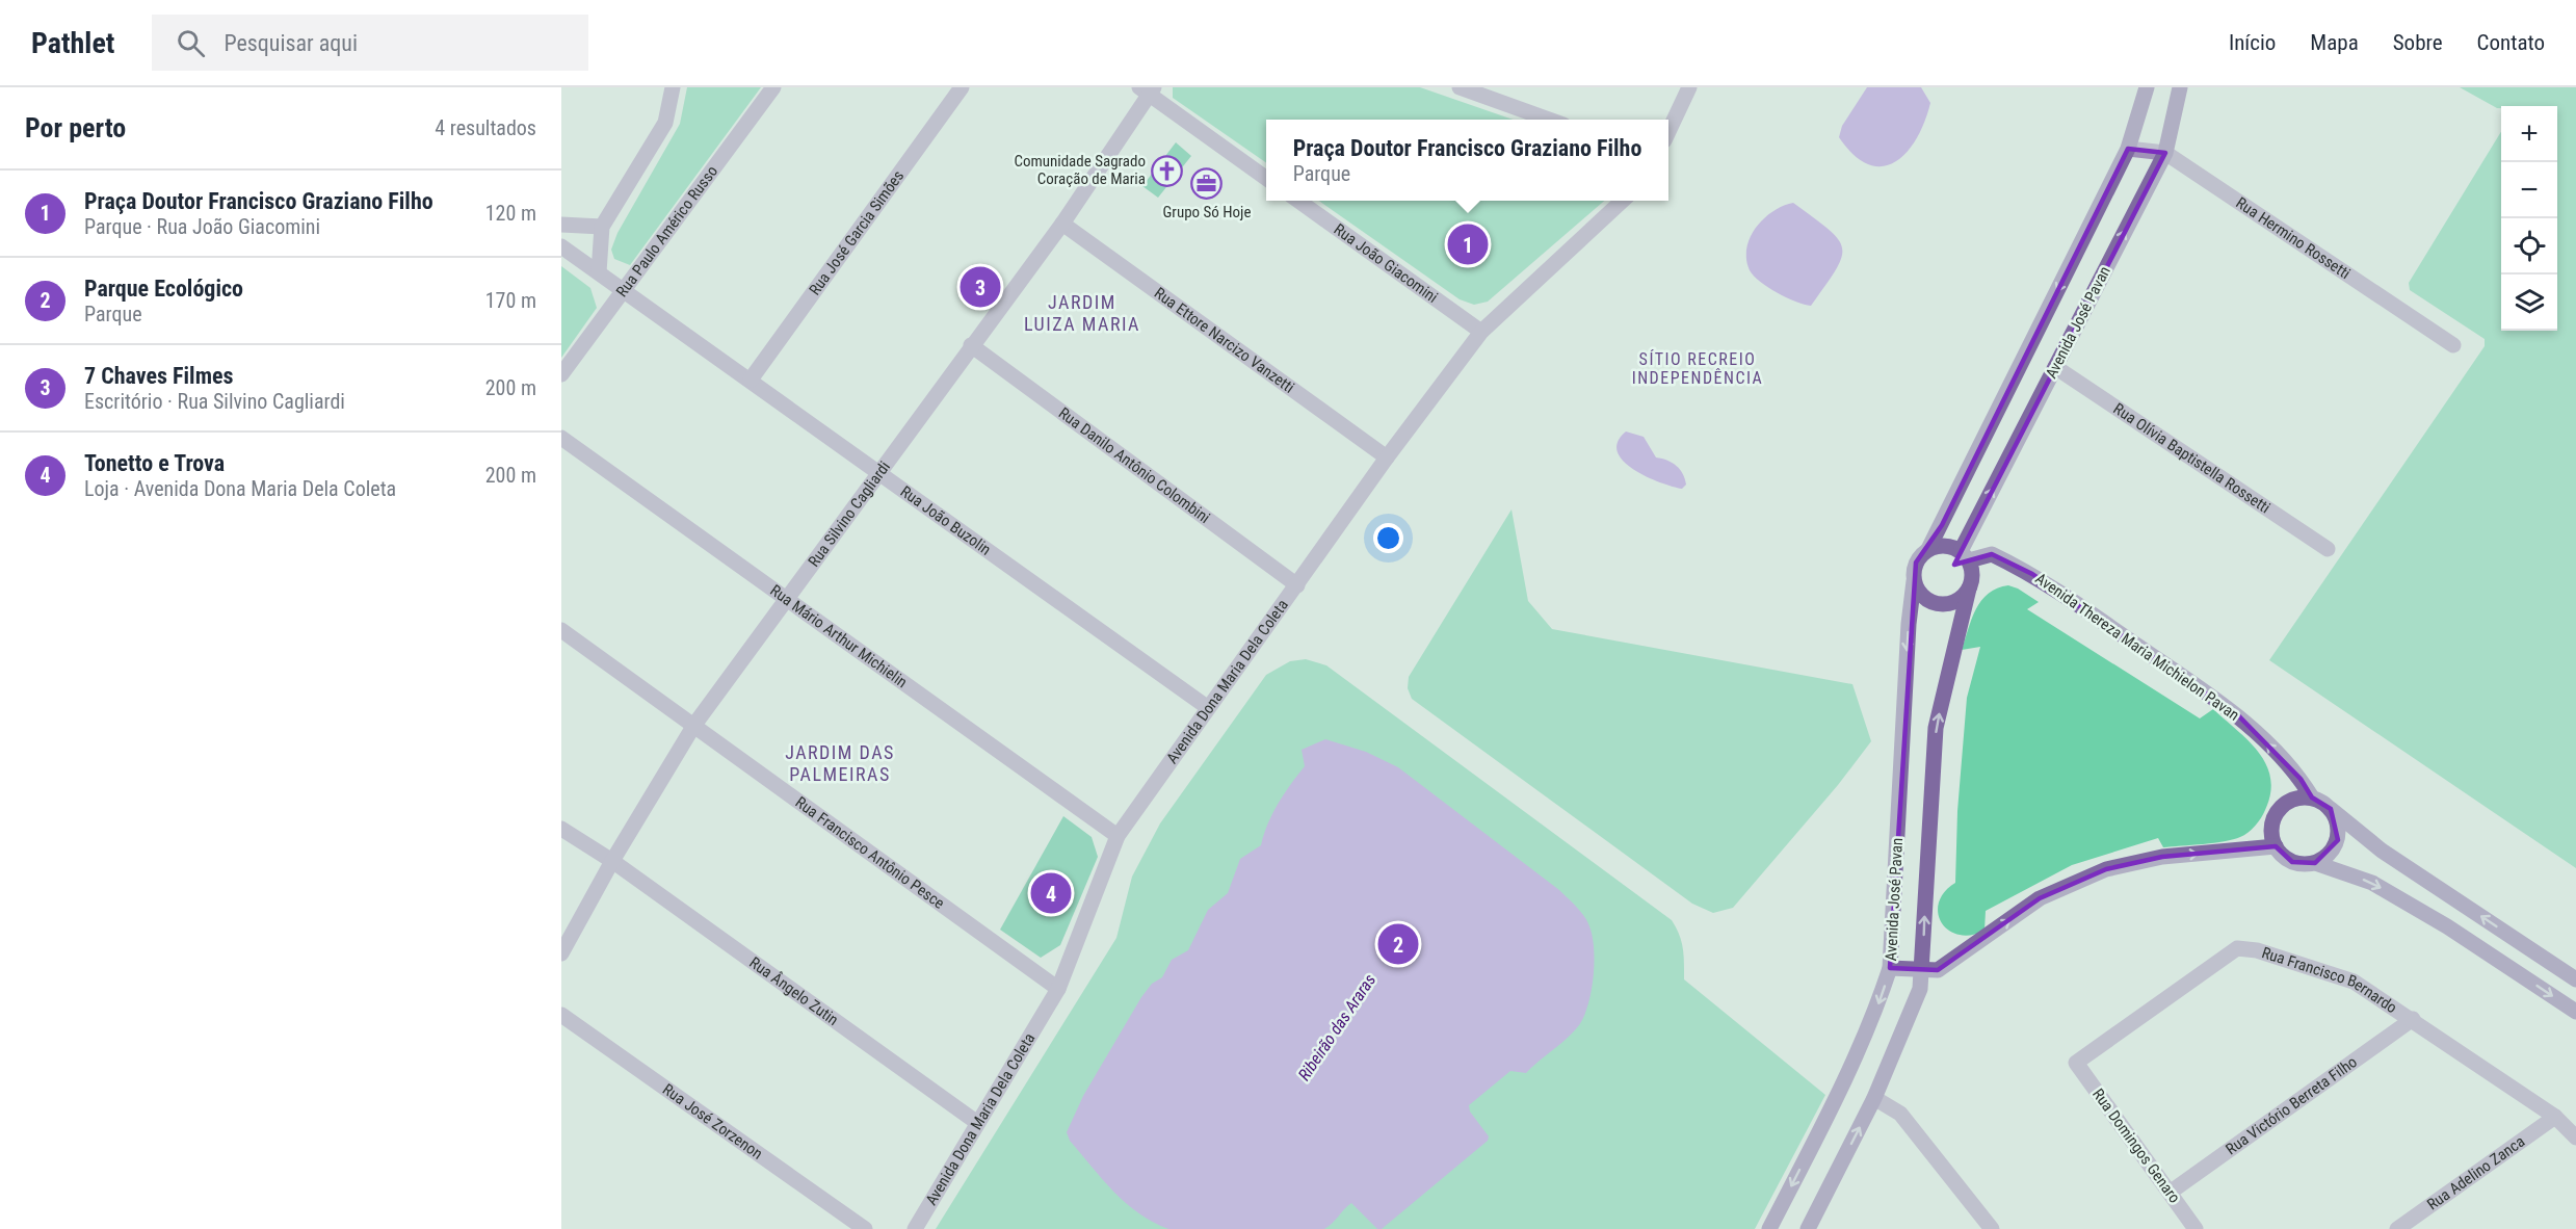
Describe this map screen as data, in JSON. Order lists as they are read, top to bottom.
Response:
{
  "streets": {
    "street": [
      "Rua Paulo Américo Russo",
      "Rua José Garcia Simões",
      "Rua Hermino Rossetti",
      "Rua João Giacomini",
      "Avenida José Pavan",
      "Rua Ettore Narcizo Vanzetti",
      "Rua Olívia Baptistella Rossetti",
      "Rua Danilo Antônio Colombini",
      "Rua Silvino Cagliardi",
      "Rua João Buzolin",
      "Rua Mário Arthur Michielin",
      "Avenida Thereza Maria Michielon Pavan",
      "Avenida Dona Maria Dela Coleta",
      "Rua Francisco Antônio Pesce",
      "Rua Francisco Bernardo",
      "Rua Ângelo Zutin",
      "Rua Victório Berreta Filho",
      "Rua José Zorzenon",
      "Rua Domingos Genaro",
      "Rua Adelino Zanca"
    ]
  },
  "crossings": [
    ["Rua Paulo Américo Russo", "Rua João Buzolin"],
    ["Rua José Garcia Simões", "Rua João Buzolin"],
    ["Rua Hermino Rossetti", "Avenida José Pavan"],
    ["Rua João Giacomini", "Avenida Dona Maria Dela Coleta"],
    ["Avenida José Pavan", "Rua Olívia Baptistella Rossetti"],
    ["Avenida José Pavan", "Avenida Thereza Maria Michielon Pavan"],
    ["Rua Ettore Narcizo Vanzetti", "Rua Silvino Cagliardi"],
    ["Rua Ettore Narcizo Vanzetti", "Avenida Dona Maria Dela Coleta"],
    ["Rua Danilo Antônio Colombini", "Rua Silvino Cagliardi"],
    ["Rua Danilo Antônio Colombini", "Avenida Dona Maria Dela Coleta"],
    ["Rua Silvino Cagliardi", "Rua João Buzolin"],
    ["Rua Silvino Cagliardi", "Rua Mário Arthur Michielin"],
    ["Rua Silvino Cagliardi", "Rua Francisco Antônio Pesce"],
    ["Rua Silvino Cagliardi", "Rua Ângelo Zutin"],
    ["Rua João Buzolin", "Avenida Dona Maria Dela Coleta"],
    ["Rua Mário Arthur Michielin", "Avenida Dona Maria Dela Coleta"],
    ["Avenida Dona Maria Dela Coleta", "Rua Francisco Antônio Pesce"],
    ["Avenida Dona Maria Dela Coleta", "Rua Ângelo Zutin"],
    ["Rua Francisco Bernardo", "Rua Victório Berreta Filho"],
    ["Rua Francisco Bernardo", "Rua Domingos Genaro"],
    ["Rua Francisco Bernardo", "Rua Adelino Zanca"],
    ["Rua Victório Berreta Filho", "Rua Domingos Genaro"]
  ],
  "one_way": ["Avenida Thereza Maria Michielon Pavan"],
  "districts": ["JARDIM LUIZA MARIA", "SÍTIO RECREIO INDEPENDÊNCIA", "JARDIM DAS PALMEIRAS"],
  "water": ["Ribeirão das Araras"],
  "places": {
    "church": ["Comunidade Sagrado Coração de Maria"],
    "office": ["Grupo Só Hoje"]
  },
  "page": {
    "header": "Pathlet",
    "search": "Pesquisar aqui",
    "nav": [
      "Início",
      "Mapa",
      "Sobre",
      "Contato"
    ],
    "heading": ["Por perto", "4 resultados"],
    "map_buttons": ["+", "−"],
    "popup": ["Praça Doutor Francisco Graziano Filho", "Parque"],
    "list": [
      {
        "mark": "1",
        "name": "Praça Doutor Francisco Graziano Filho",
        "note": "Parque · Rua João Giacomini",
        "value": "120 m"
      },
      {
        "mark": "2",
        "name": "Parque Ecológico",
        "note": "Parque",
        "value": "170 m"
      },
      {
        "mark": "3",
        "name": "7 Chaves Filmes",
        "note": "Escritório · Rua Silvino Cagliardi",
        "value": "200 m"
      },
      {
        "mark": "4",
        "name": "Tonetto e Trova",
        "note": "Loja · Avenida Dona Maria Dela Coleta",
        "value": "200 m"
      }
    ],
    "pins": [
      "1",
      "3",
      "4",
      "2"
    ]
  }
}
